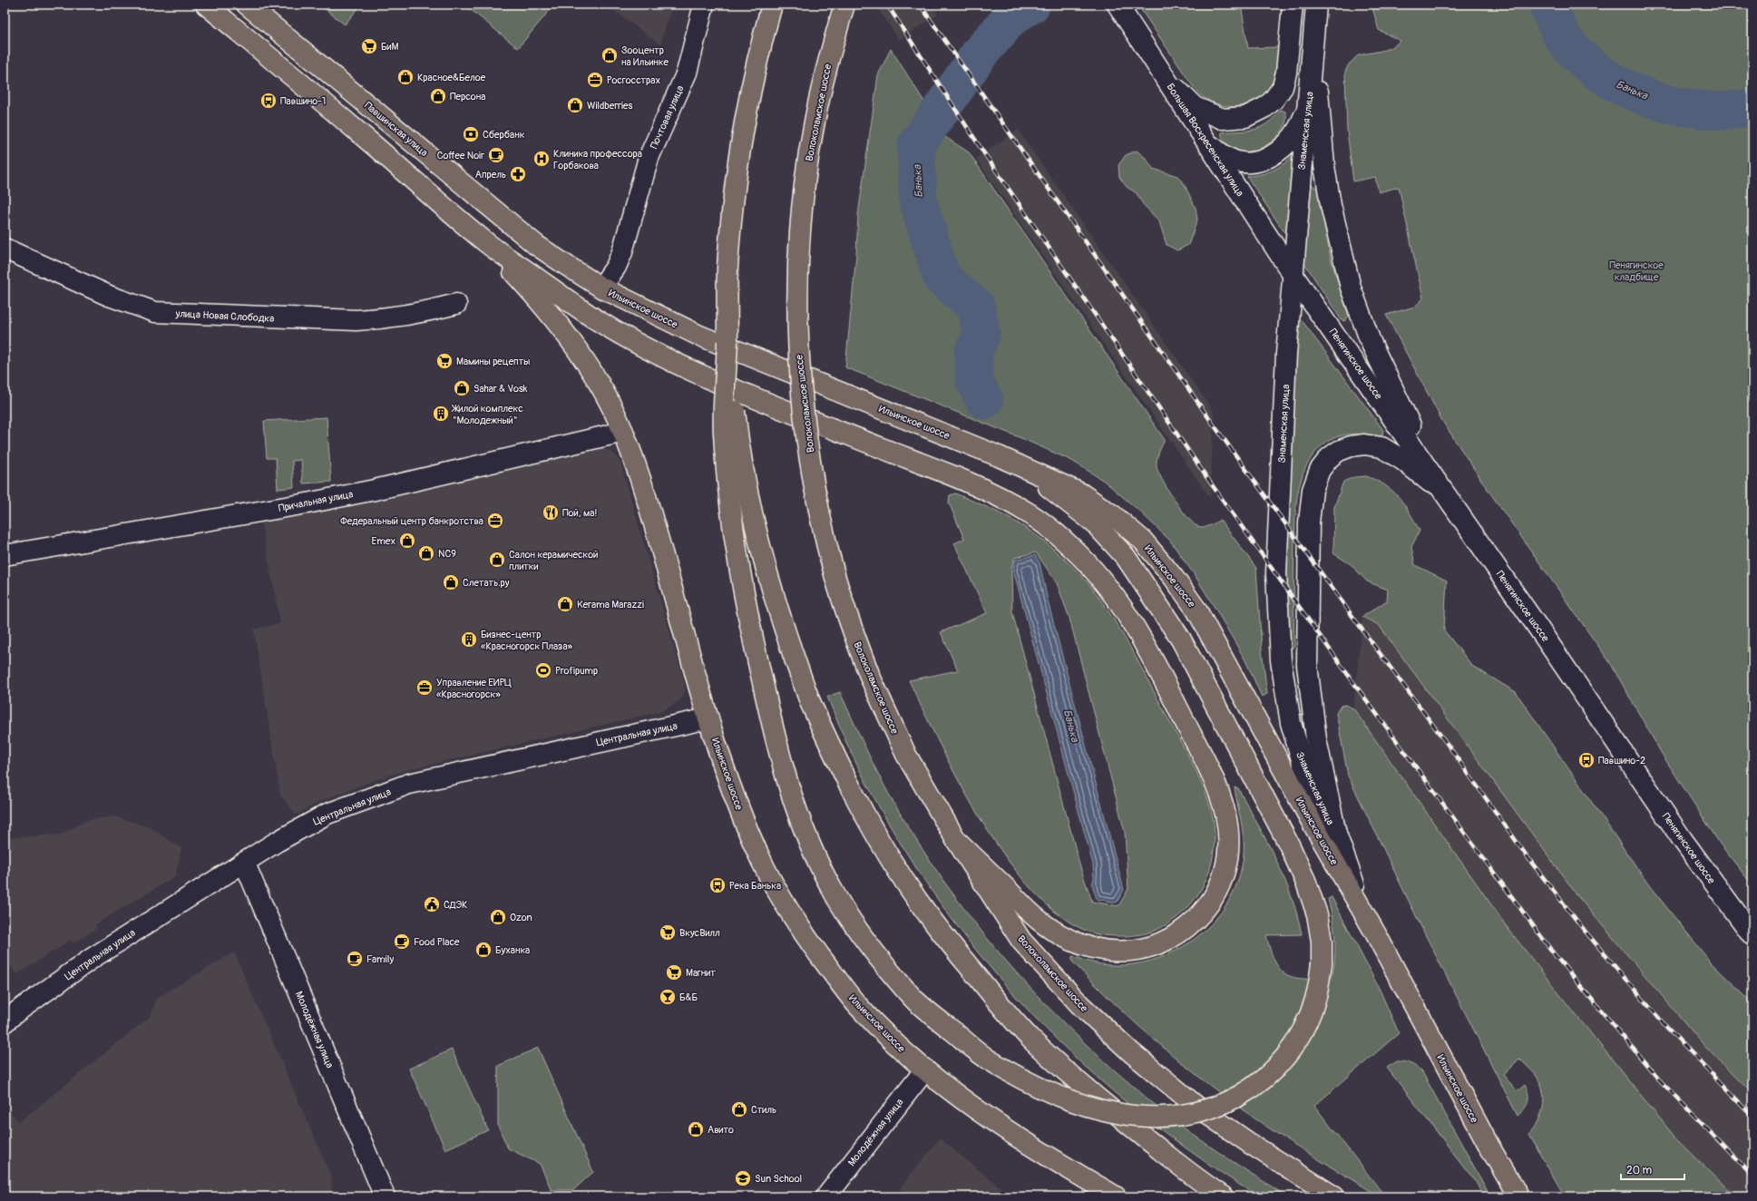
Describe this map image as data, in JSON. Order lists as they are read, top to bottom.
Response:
{
  "streets": {
    "main road": [
      "Волоколамское шоссе",
      "Почтовая улица",
      "Павшинская улица",
      "Знаменская улица",
      "Большая Воскресенская улица",
      "Ильинское шоссе",
      "улица Новая Слободка",
      "Пенягинское шоссе",
      "Причальная улица",
      "Центральная улица",
      "Молодёжная улица"
    ]
  },
  "crossings": [
    ["Почтовая улица", "Ильинское шоссе"],
    ["Павшинская улица", "Ильинское шоссе"],
    ["Знаменская улица", "Большая Воскресенская улица"],
    ["Знаменская улица", "Пенягинское шоссе"],
    ["Большая Воскресенская улица", "Пенягинское шоссе"],
    ["Ильинское шоссе", "Причальная улица"],
    ["Ильинское шоссе", "Центральная улица"],
    ["Ильинское шоссе", "Молодёжная улица"],
    ["Центральная улица", "Молодёжная улица"]
  ],
  "water": ["Банька"],
  "parks": ["Пенягинское кладбище"],
  "places": {
    "supermarket": [
      "БиМ",
      "Мамины рецепты",
      "ВкусВилл",
      "Магнит"
    ],
    "shop": [
      "Зооцентр на Ильинке",
      "Красное&Белое",
      "Персона",
      "Wildberries",
      "Sahar & Vosk",
      "Emex",
      "NC9",
      "Салон керамической плитки",
      "Слетать.ру",
      "Kerama Marazzi",
      "Ozon",
      "Буханка",
      "Стиль",
      "Авито"
    ],
    "office": ["Росгосстрах", "Федеральный центр банкротства", "Управление ЕИРЦ «Красногорск»"],
    "bus stop": ["Павшино-1", "Павшино-2", "Река Банька"],
    "bank": ["Сбербанк"],
    "cafe": ["Coffee Noir", "Food Place", "Family"],
    "hospital": ["Клиника профессора Горбакова"],
    "pharmacy": ["Апрель"],
    "building": ["Жилой комплекс \"Молодежный\"", "Бизнес-центр «Красногорск Плаза»"],
    "restaurant": ["Пой, ма!"],
    "sports": ["Profipump"],
    "public building": ["СДЭК"],
    "bar": ["Б&Б"],
    "school or university": ["Sun School"]
  },
  "scale_bar": "20 m"
}
